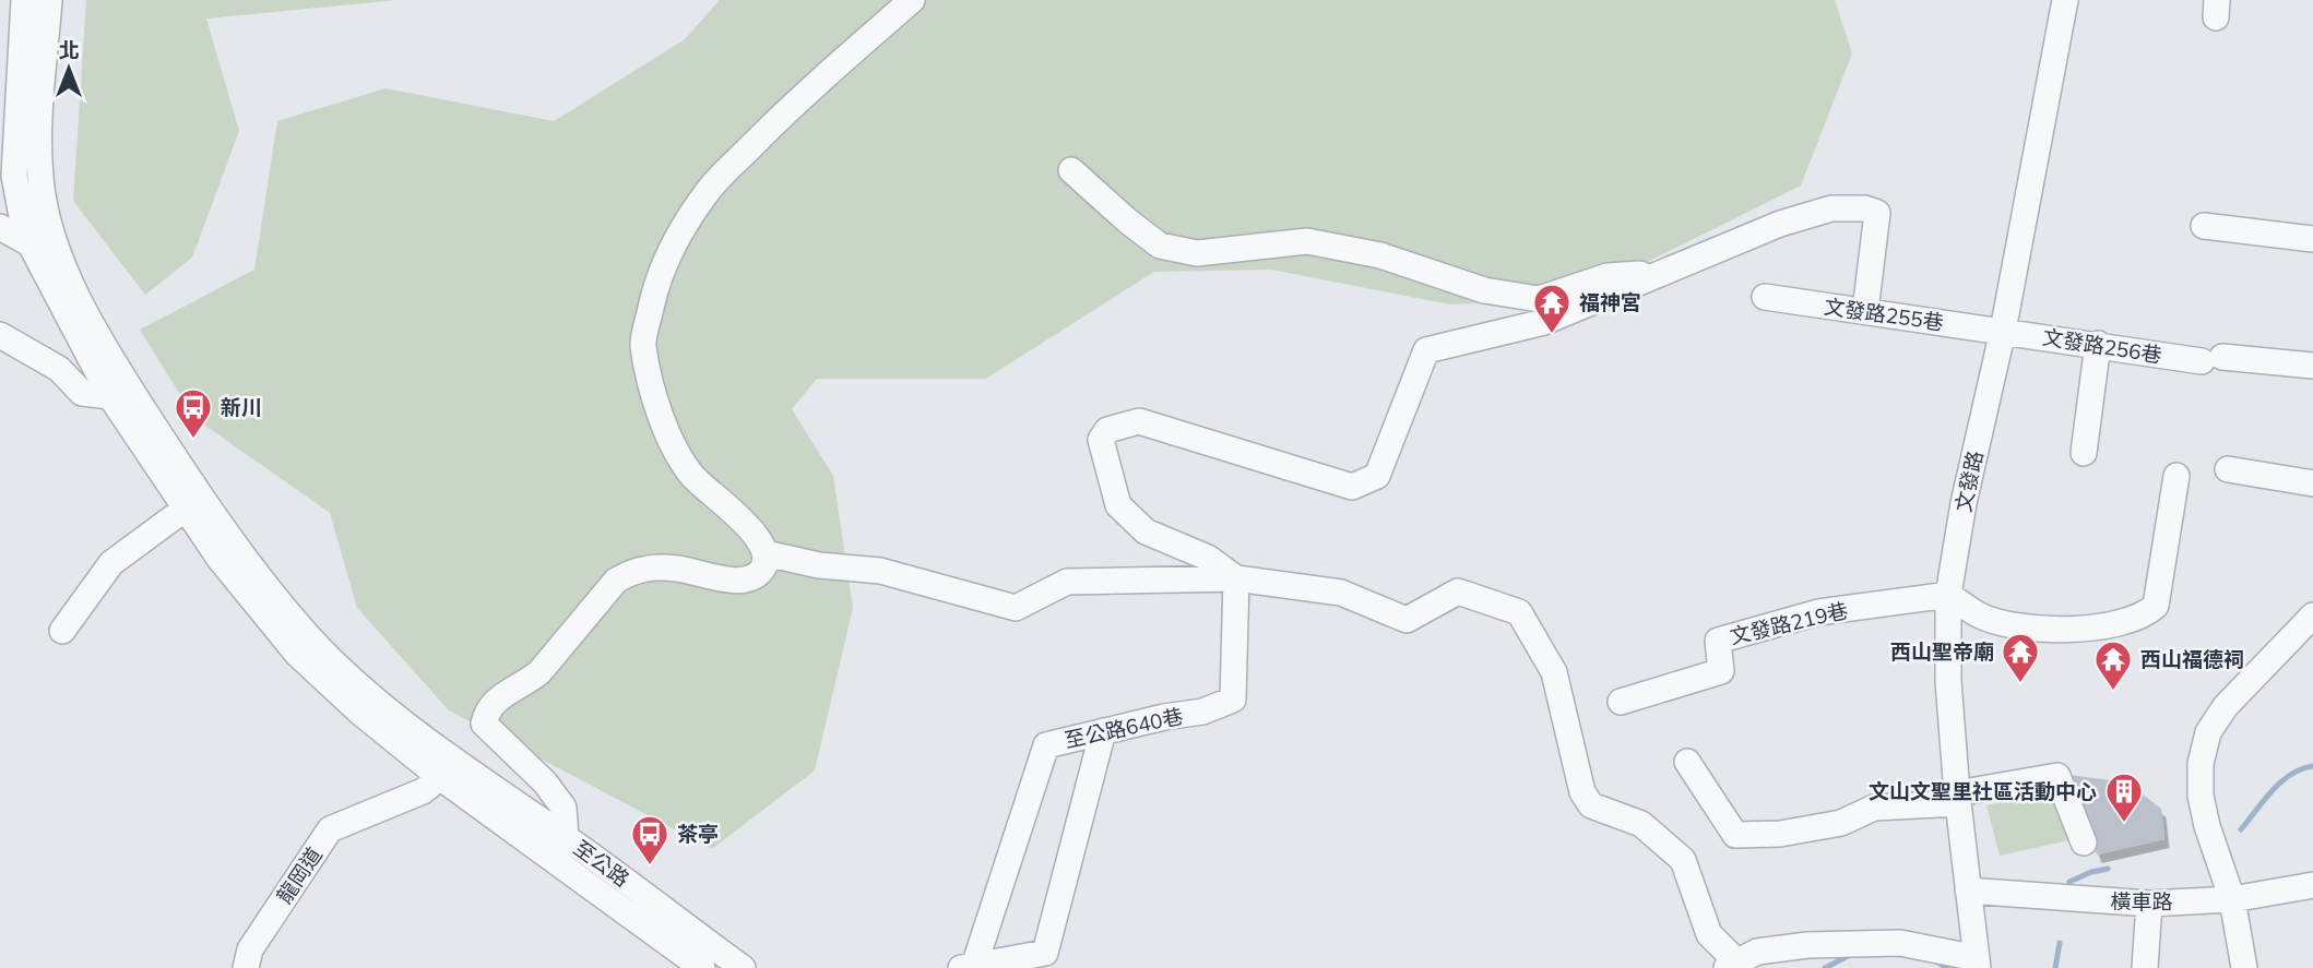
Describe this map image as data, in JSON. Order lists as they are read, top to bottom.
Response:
{
  "streets": {
    "street": [
      "文發路255巷",
      "文發路256巷",
      "文發路",
      "文發路219巷",
      "至公路640巷",
      "至公路",
      "龍岡道",
      "橫車路"
    ]
  },
  "crossings": [
    ["文發路255巷", "文發路256巷"],
    ["文發路255巷", "文發路"],
    ["文發路256巷", "文發路"],
    ["文發路", "文發路219巷"],
    ["文發路", "橫車路"],
    ["至公路", "龍岡道"]
  ],
  "places": {
    "temple": ["福神宮", "西山聖帝廟", "西山福德祠"],
    "bus stop": ["新川", "茶亭"],
    "building": ["文山文聖里社區活動中心"]
  },
  "north": "top"
}
